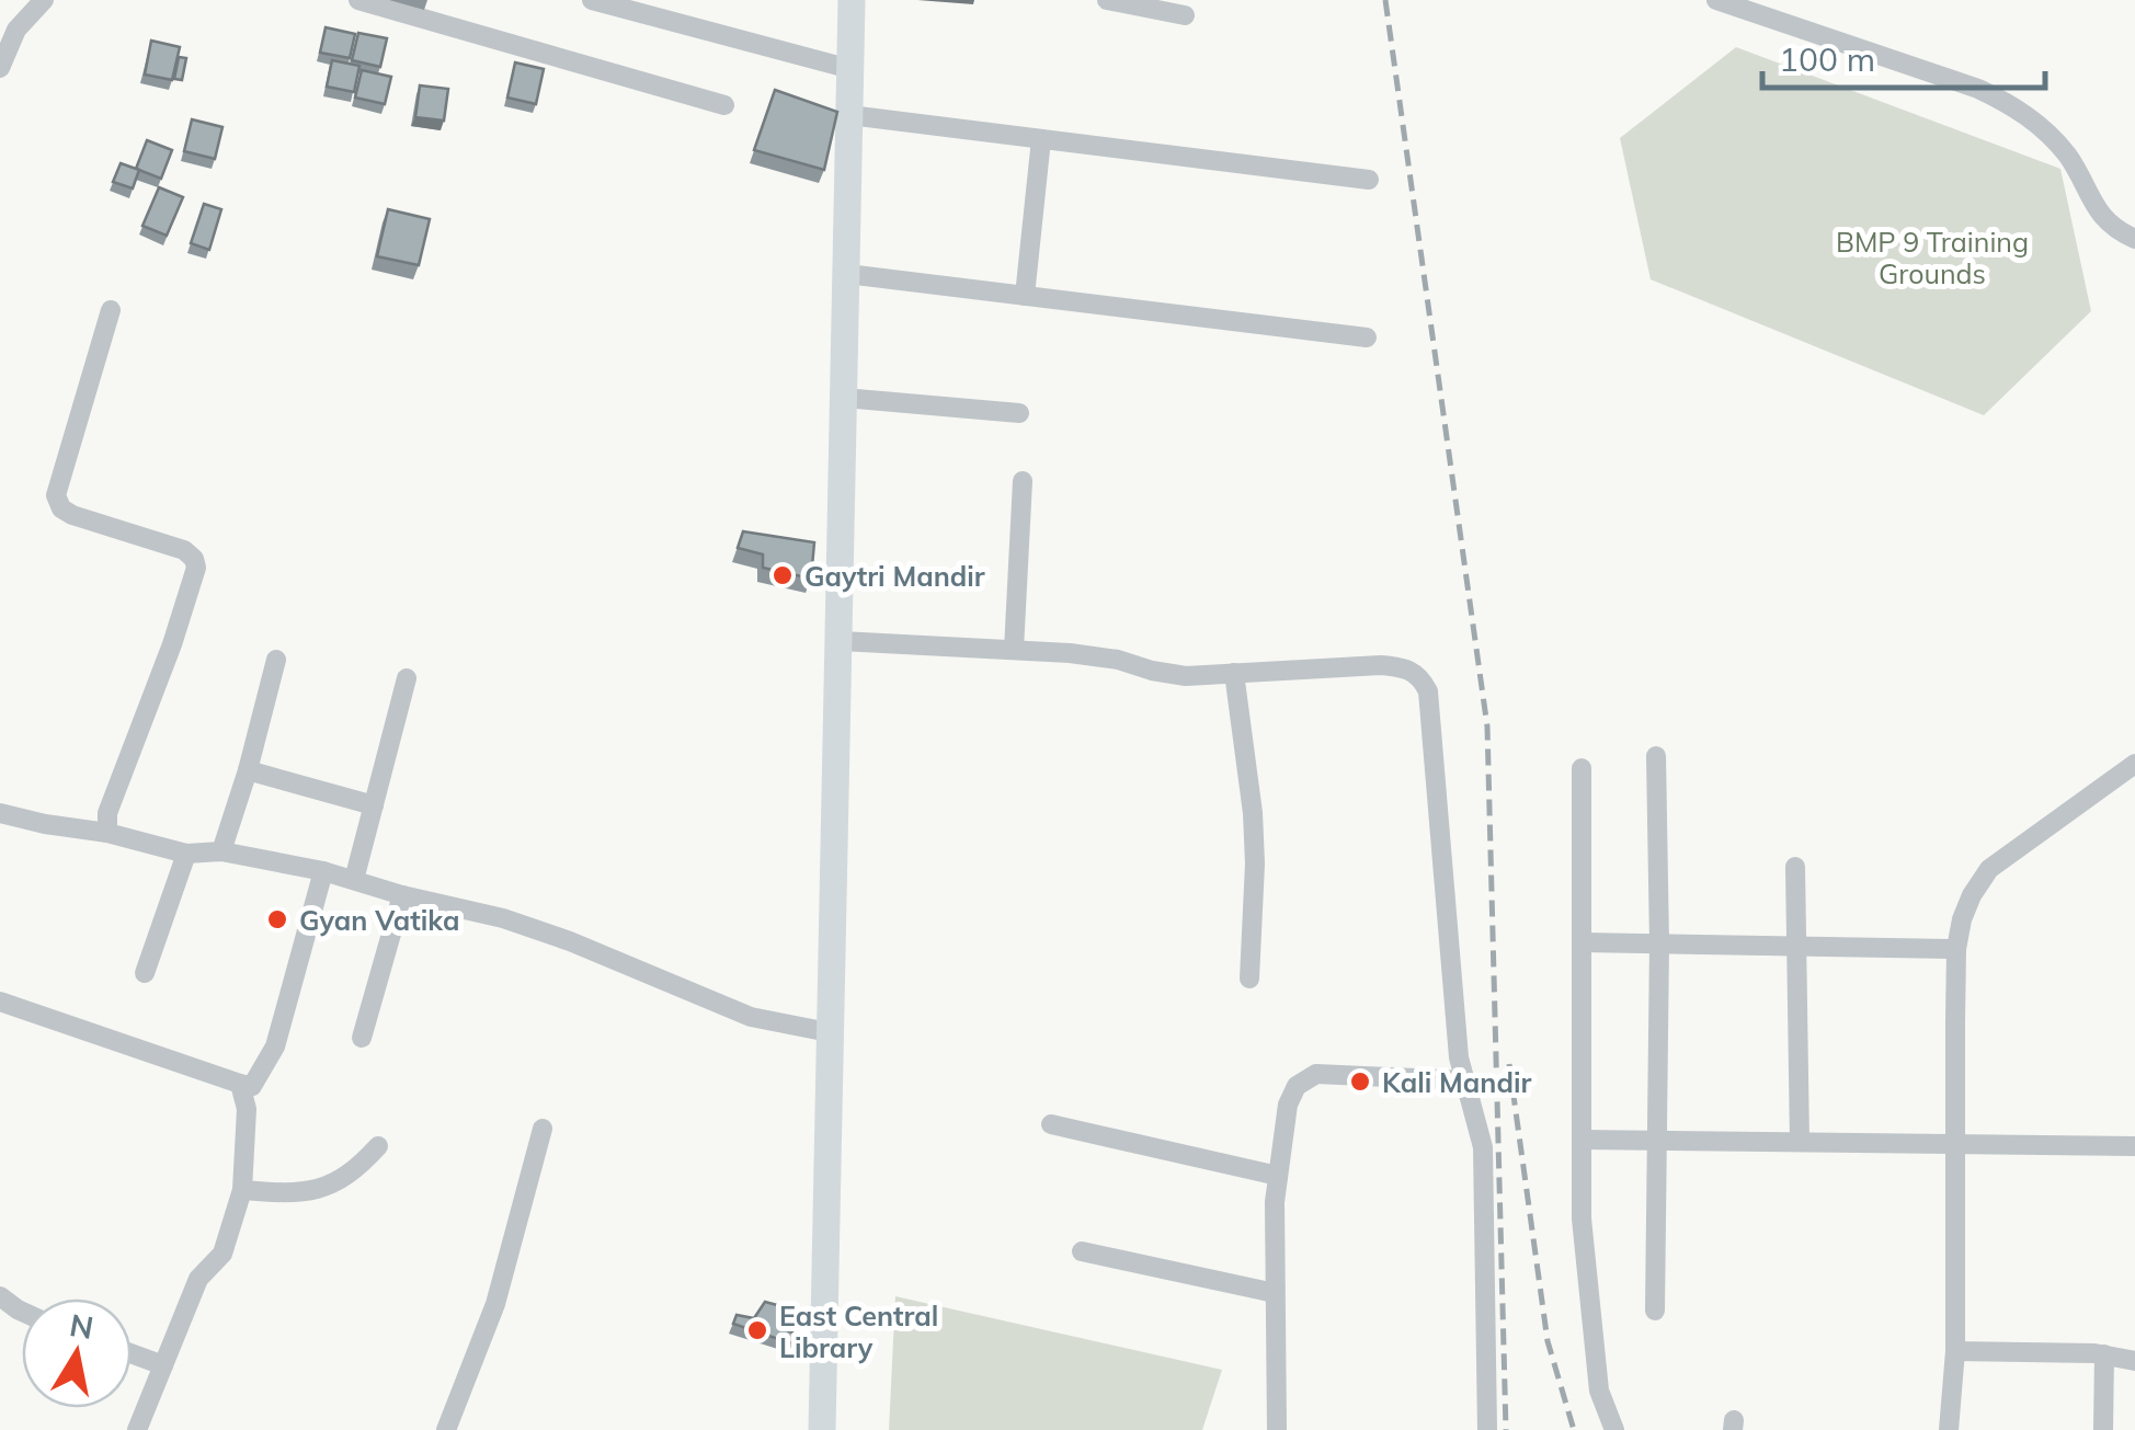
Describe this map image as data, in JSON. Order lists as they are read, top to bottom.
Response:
{
  "parks": ["BMP 9 Training Grounds"],
  "places": [
    "Gaytri Mandir",
    "Gyan Vatika",
    "Kali Mandir",
    "East Central Library"
  ],
  "scale_bar": "100 m",
  "north": "top"
}
